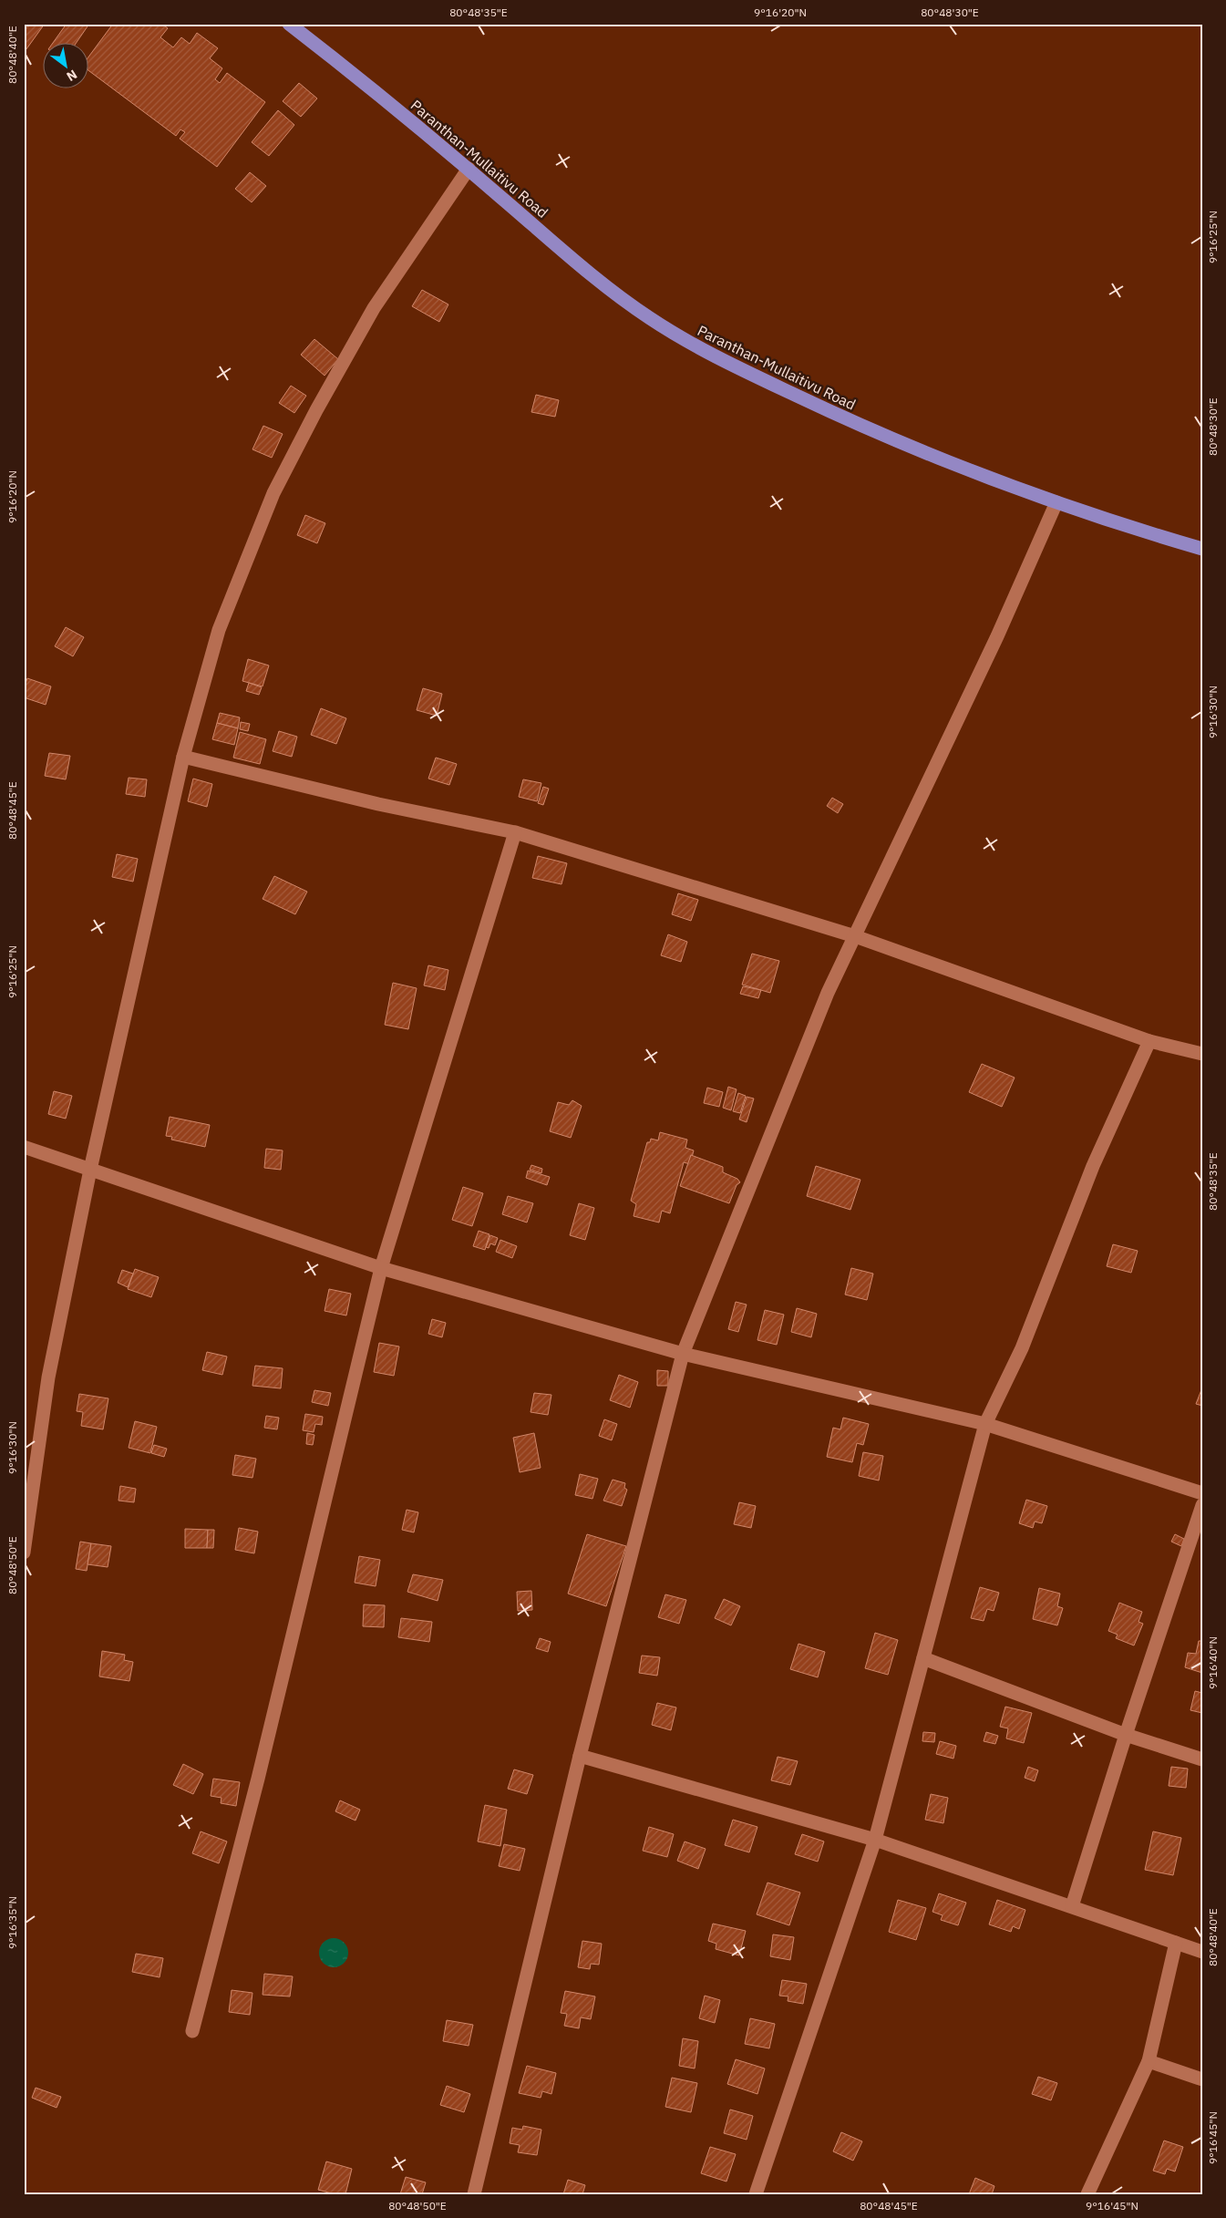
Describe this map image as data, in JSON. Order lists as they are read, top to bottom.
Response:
{
  "streets": {
    "highway": ["Paranthan-Mullaitivu Road"]
  },
  "north": "bottom right",
  "coordinates": [
    "80°48'35\"E",
    "9°16'20\"N",
    "80°48'30\"E",
    "80°48'40\"E",
    "9°16'25\"N",
    "9°16'30\"N",
    "80°48'45\"E",
    "80°48'50\"E",
    "9°16'40\"N",
    "9°16'35\"N",
    "9°16'45\"N"
  ]
}
